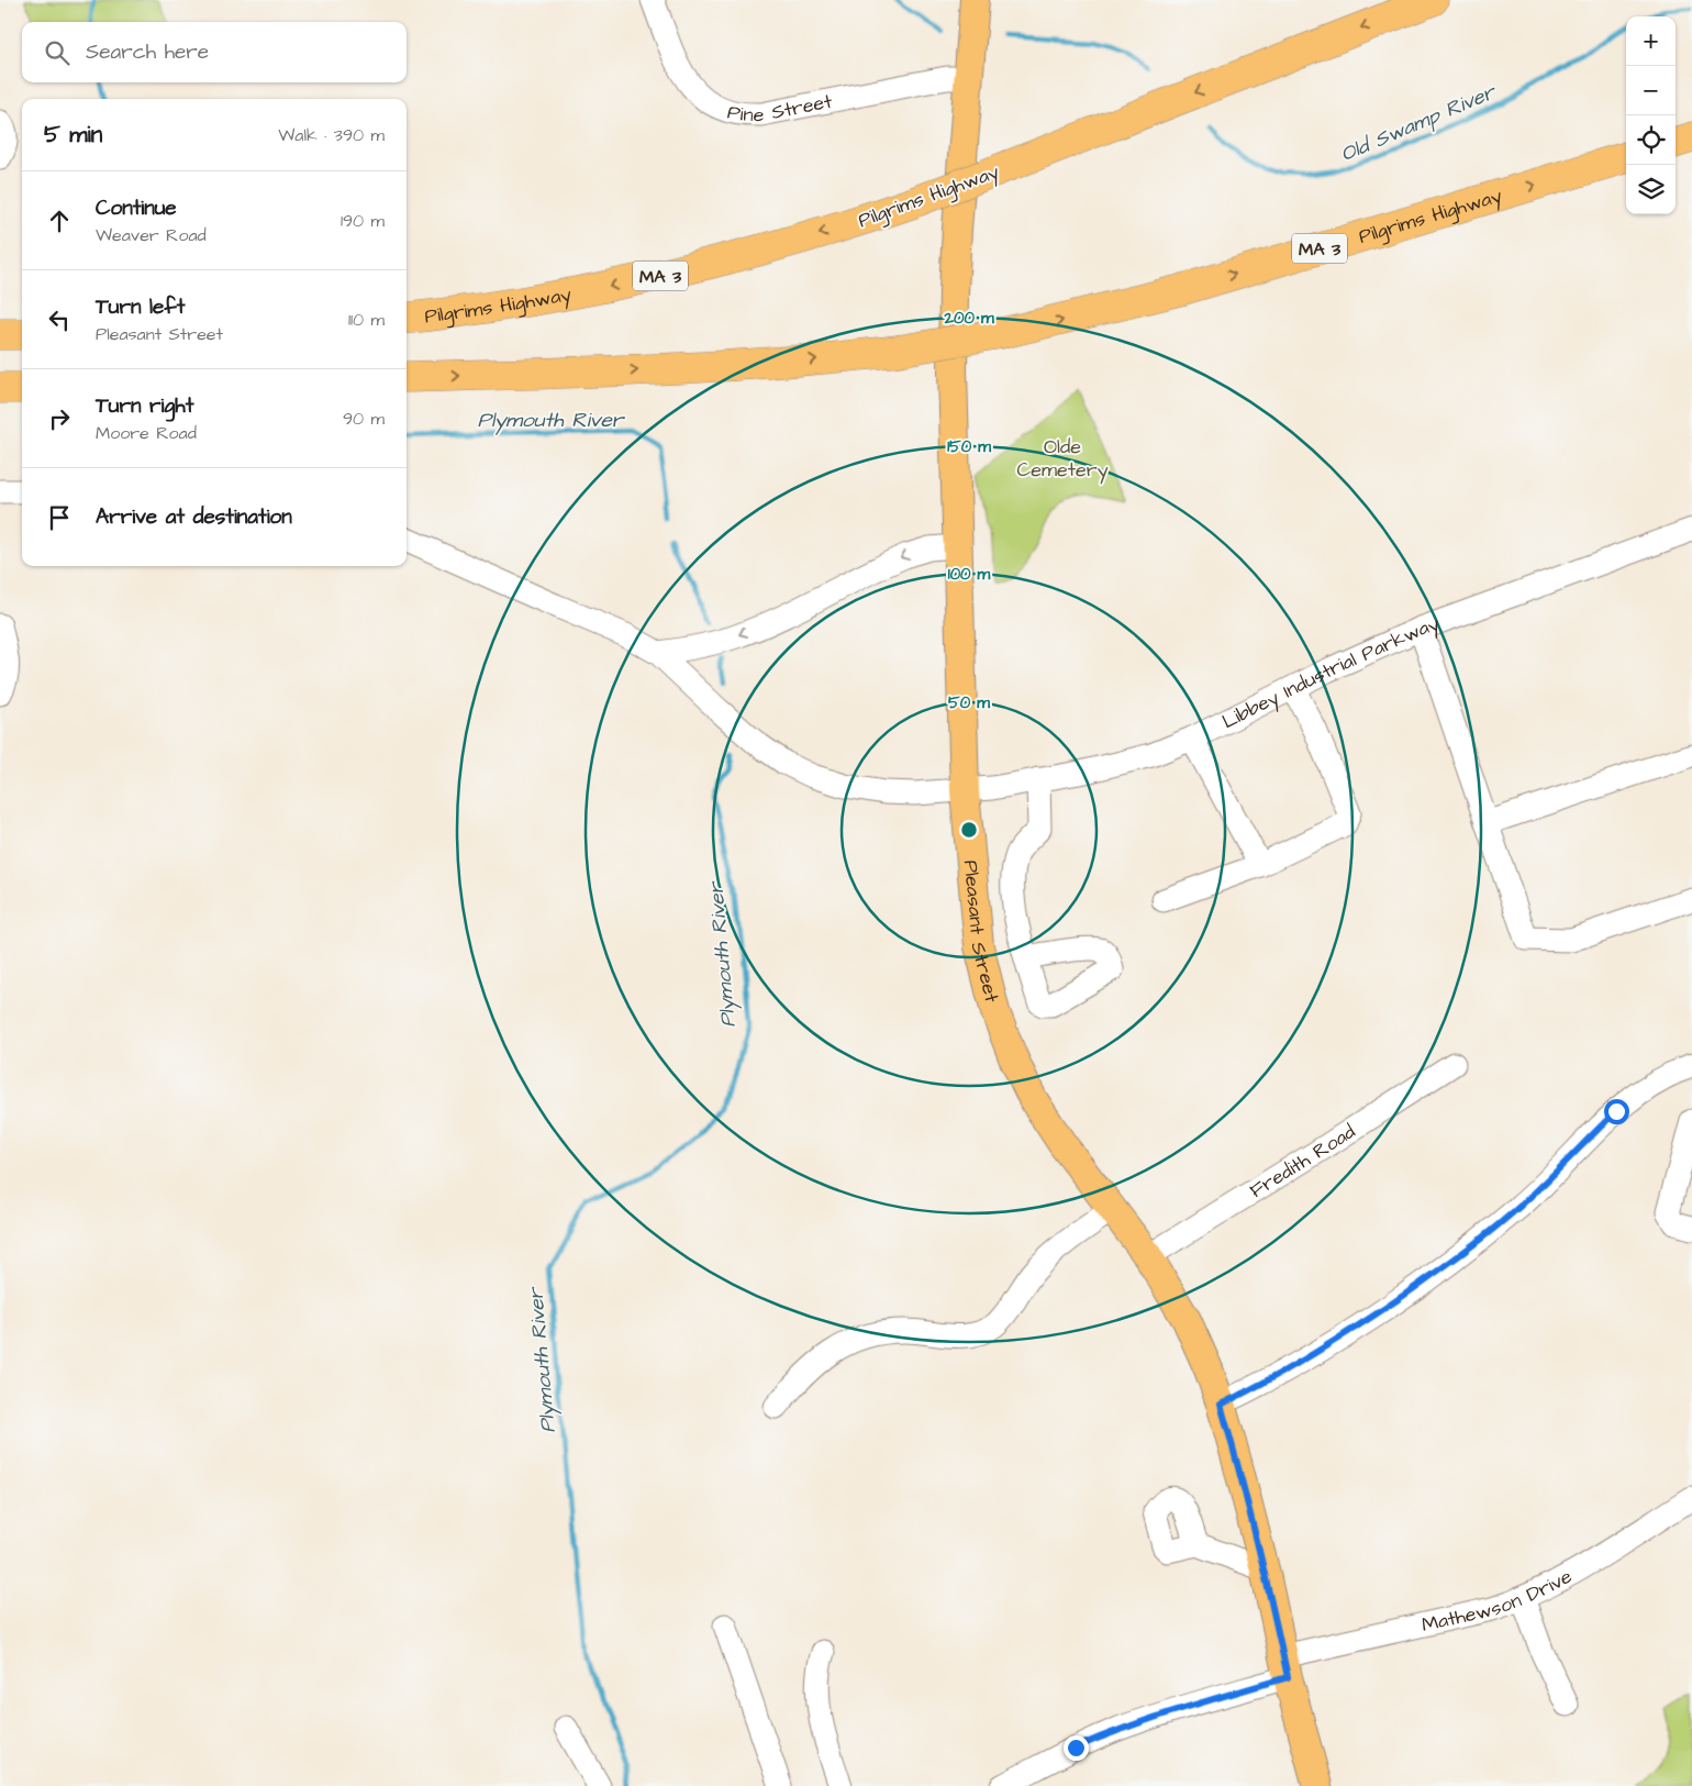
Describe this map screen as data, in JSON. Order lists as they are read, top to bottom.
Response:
{
  "streets": {
    "highway": ["Pilgrims Highway", "MA 3"],
    "main road": ["Pleasant Street"],
    "street": [
      "Pine Street",
      "Libbey Industrial Parkway",
      "Fredith Road",
      "Mathewson Drive"
    ]
  },
  "crossings": [
    ["Pine Street", "Pleasant Street"],
    ["Libbey Industrial Parkway", "Pleasant Street"],
    ["Pleasant Street", "Fredith Road"],
    ["Pleasant Street", "Mathewson Drive"]
  ],
  "water": ["Old Swamp River", "Plymouth River"],
  "parks": ["Olde Cemetery"],
  "page": {
    "map_buttons": ["+", "−"],
    "search": "Search here",
    "heading": ["5 min", "Walk · 390 m"],
    "list": [
      ["Continue", "Weaver Road", "190 m"],
      ["Turn left", "Pleasant Street", "110 m"],
      ["Turn right", "Moore Road", "90 m"],
      "Arrive at destination"
    ]
  },
  "rings": [
    "200 m",
    "150 m",
    "100 m",
    "50 m"
  ]
}
